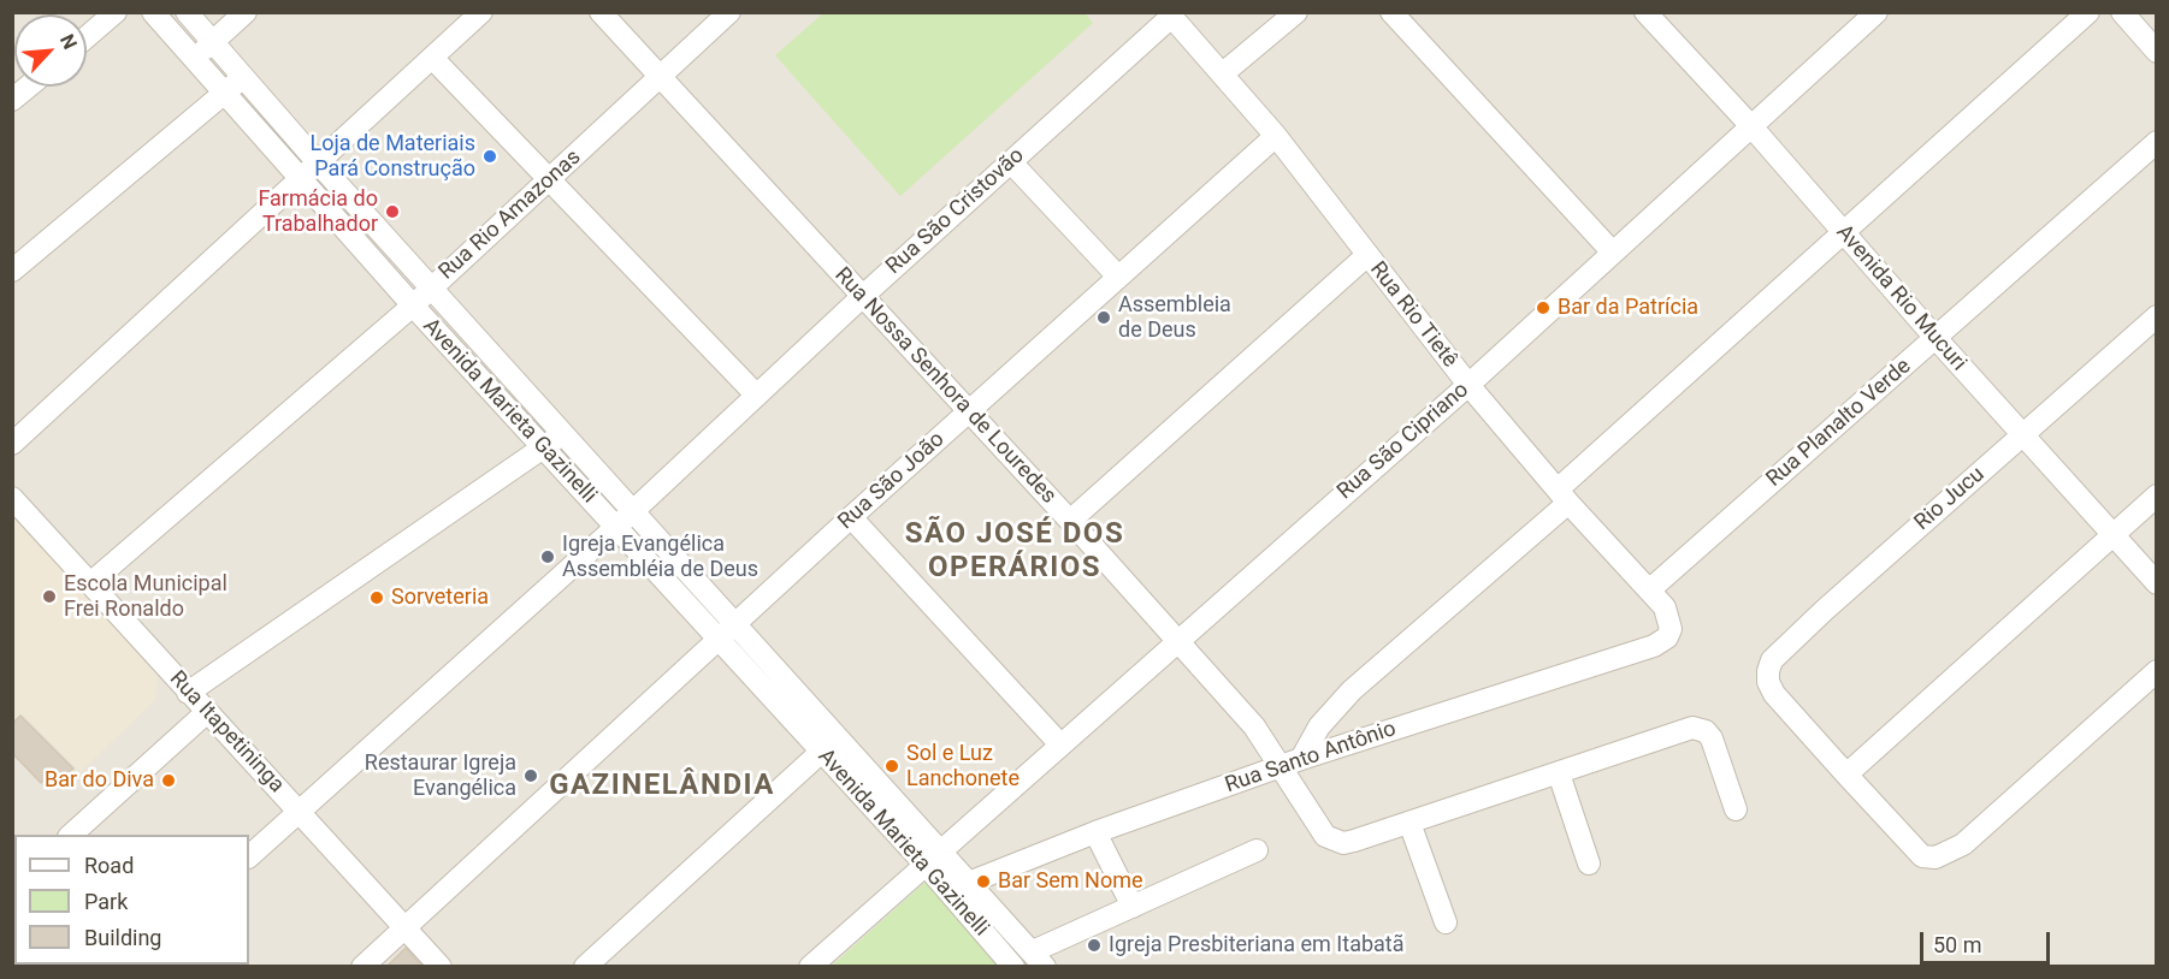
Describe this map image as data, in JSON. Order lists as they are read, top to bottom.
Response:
{
  "streets": {
    "street": [
      "Rua São Cristovão",
      "Rua Rio Amazonas",
      "Avenida Rio Mucuri",
      "Rua Rio Tietê",
      "Rua Nossa Senhora de Louredes",
      "Avenida Marieta Gazinelli",
      "Rua Planalto Verde",
      "Rua São Cipriano",
      "Rua São João",
      "Rio Jucu",
      "Rua Itapetininga",
      "Rua Santo Antônio"
    ]
  },
  "crossings": [
    ["Rua São Cristovão", "Rua Rio Tietê"],
    ["Rua São Cristovão", "Rua Nossa Senhora de Louredes"],
    ["Rua São Cristovão", "Avenida Marieta Gazinelli"],
    ["Rua São Cristovão", "Rua Itapetininga"],
    ["Rua Rio Amazonas", "Rua Nossa Senhora de Louredes"],
    ["Rua Rio Amazonas", "Avenida Marieta Gazinelli"],
    ["Rua Rio Amazonas", "Rua Itapetininga"],
    ["Avenida Rio Mucuri", "Rua Planalto Verde"],
    ["Avenida Rio Mucuri", "Rua São Cipriano"],
    ["Avenida Rio Mucuri", "Rio Jucu"],
    ["Rua Rio Tietê", "Rua Planalto Verde"],
    ["Rua Rio Tietê", "Rua São Cipriano"],
    ["Rua Rio Tietê", "Rua São João"],
    ["Rua Rio Tietê", "Rua Santo Antônio"],
    ["Rua Nossa Senhora de Louredes", "Rua São Cipriano"],
    ["Rua Nossa Senhora de Louredes", "Rua São João"],
    ["Rua Nossa Senhora de Louredes", "Rua Santo Antônio"],
    ["Avenida Marieta Gazinelli", "Rua São Cipriano"],
    ["Avenida Marieta Gazinelli", "Rua São João"],
    ["Avenida Marieta Gazinelli", "Rua Santo Antônio"],
    ["Rua São João", "Rua Itapetininga"]
  ],
  "districts": ["SÃO JOSÉ DOS OPERÁRIOS", "GAZINELÂNDIA"],
  "places": [
    "Loja de Materiais Pará Construção",
    "Farmácia do Trabalhador",
    "Bar da Patrícia",
    "Assembleia de Deus",
    "Igreja Evangélica Assembléia de Deus",
    "Escola Municipal Frei Ronaldo",
    "Sorveteria",
    "Sol e Luz Lanchonete",
    "Restaurar Igreja Evangélica",
    "Bar do Diva",
    "Bar Sem Nome",
    "Igreja Presbiteriana em Itabatã"
  ],
  "legend": ["Road", "Park", "Building"],
  "scale_bar": "50 m",
  "north": "top right"
}
